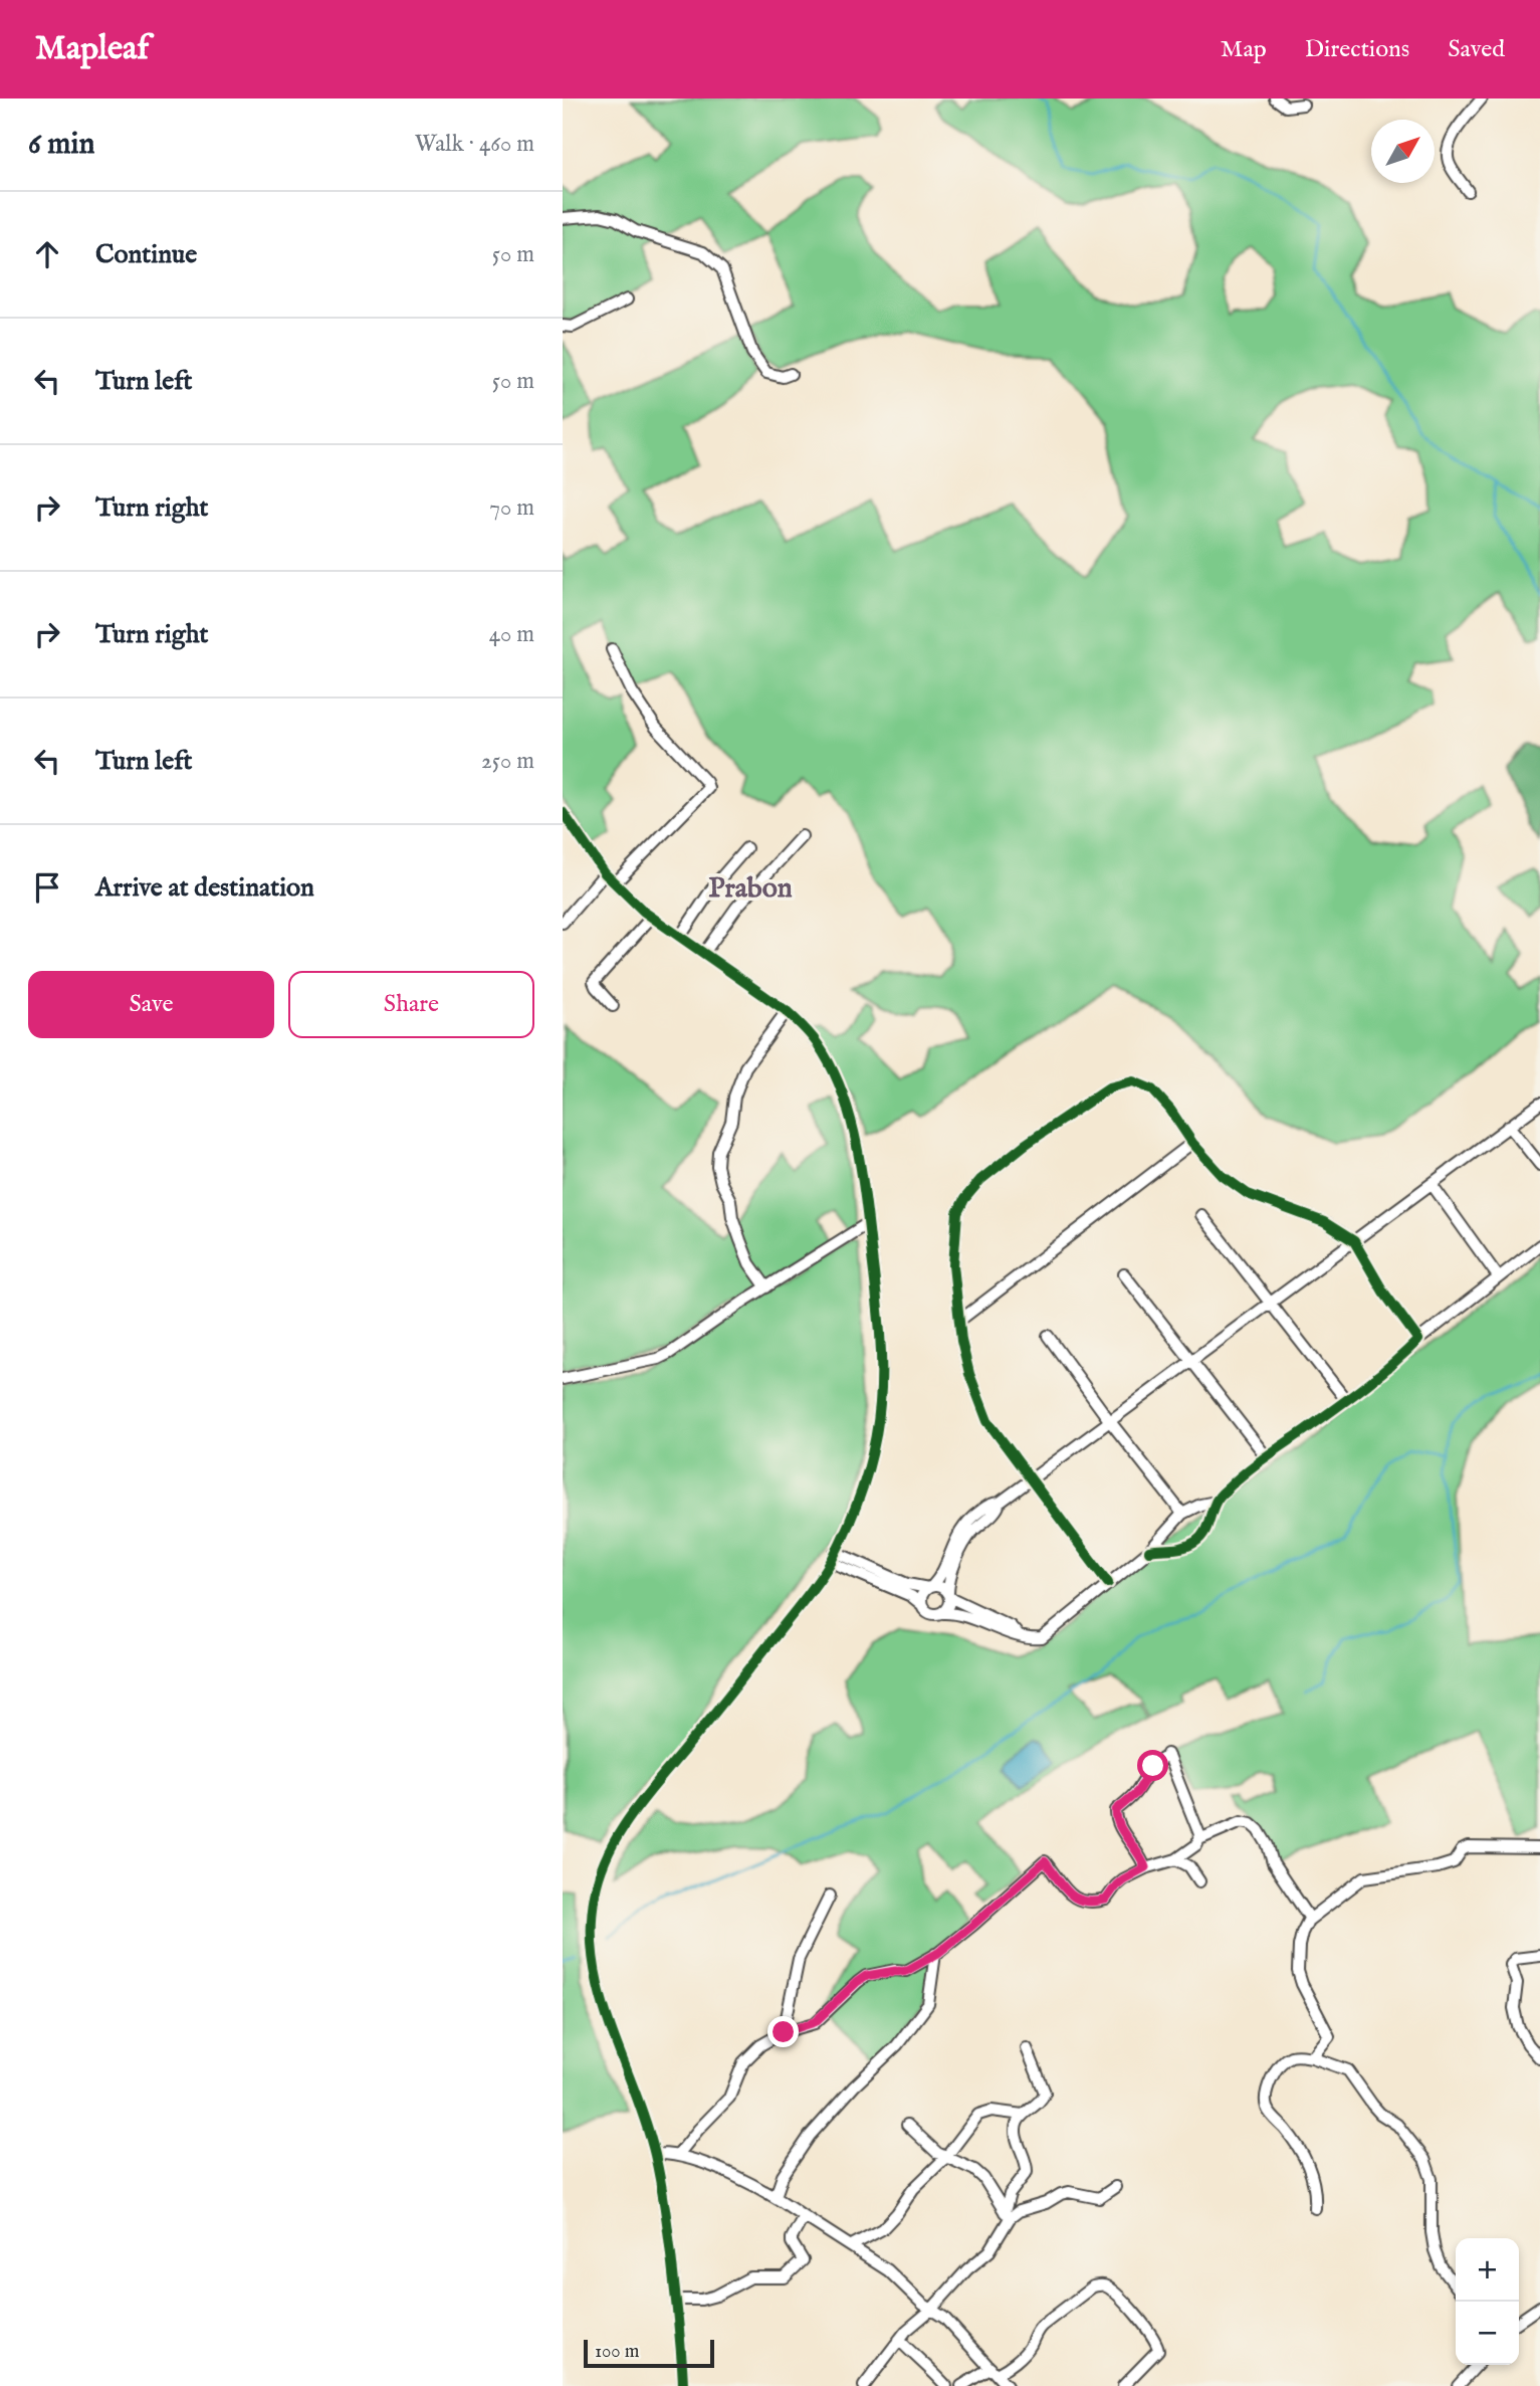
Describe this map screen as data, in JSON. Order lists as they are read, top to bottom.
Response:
{
  "districts": ["Prabon"],
  "scale_bar": "100 m",
  "north": "top right",
  "page": {
    "header": "Mapleaf",
    "nav": ["Map", "Directions", "Saved"],
    "heading": ["6 min", "Walk · 460 m"],
    "list": [
      ["Continue", "50 m"],
      ["Turn left", "50 m"],
      ["Turn right", "70 m"],
      ["Turn right", "40 m"],
      ["Turn left", "250 m"],
      "Arrive at destination"
    ],
    "buttons": ["Save", "Share"],
    "map_buttons": ["+", "−"],
    "scale": "100 m"
  }
}
